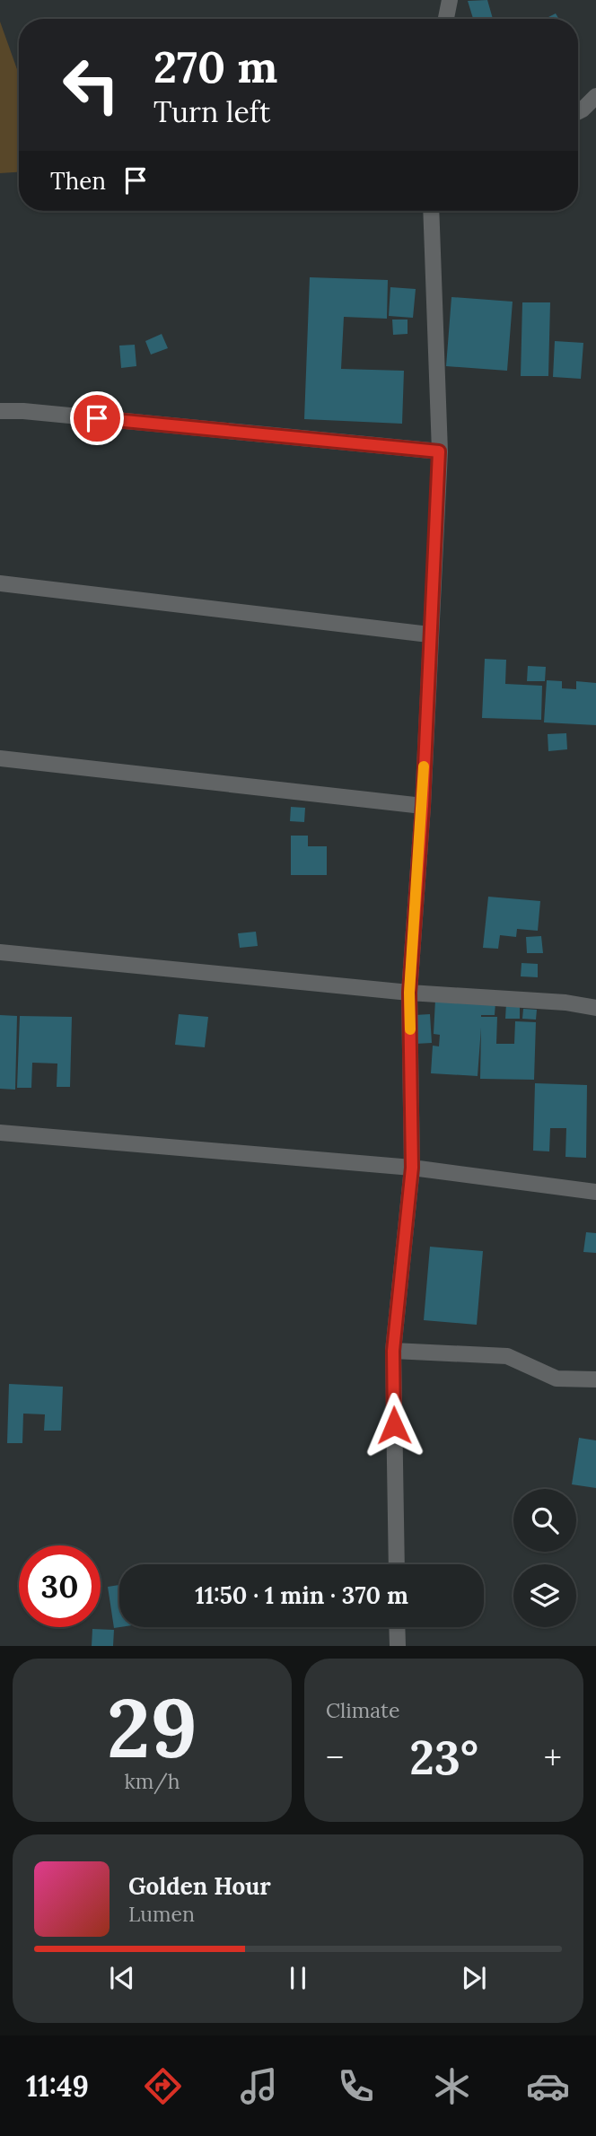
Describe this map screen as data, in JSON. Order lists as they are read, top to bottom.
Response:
{
  "page": {
    "turn": ["270 m", "Turn left"],
    "then": "Then",
    "limit": "30",
    "trip": "11:50 · 1 min · 370 m",
    "tile": [
      ["29", "km/h"],
      "Climate"
    ],
    "heat": ["−", "23°", "+"],
    "song": ["Golden Hour", "Lumen"],
    "tabs": "11:49"
  }
}
